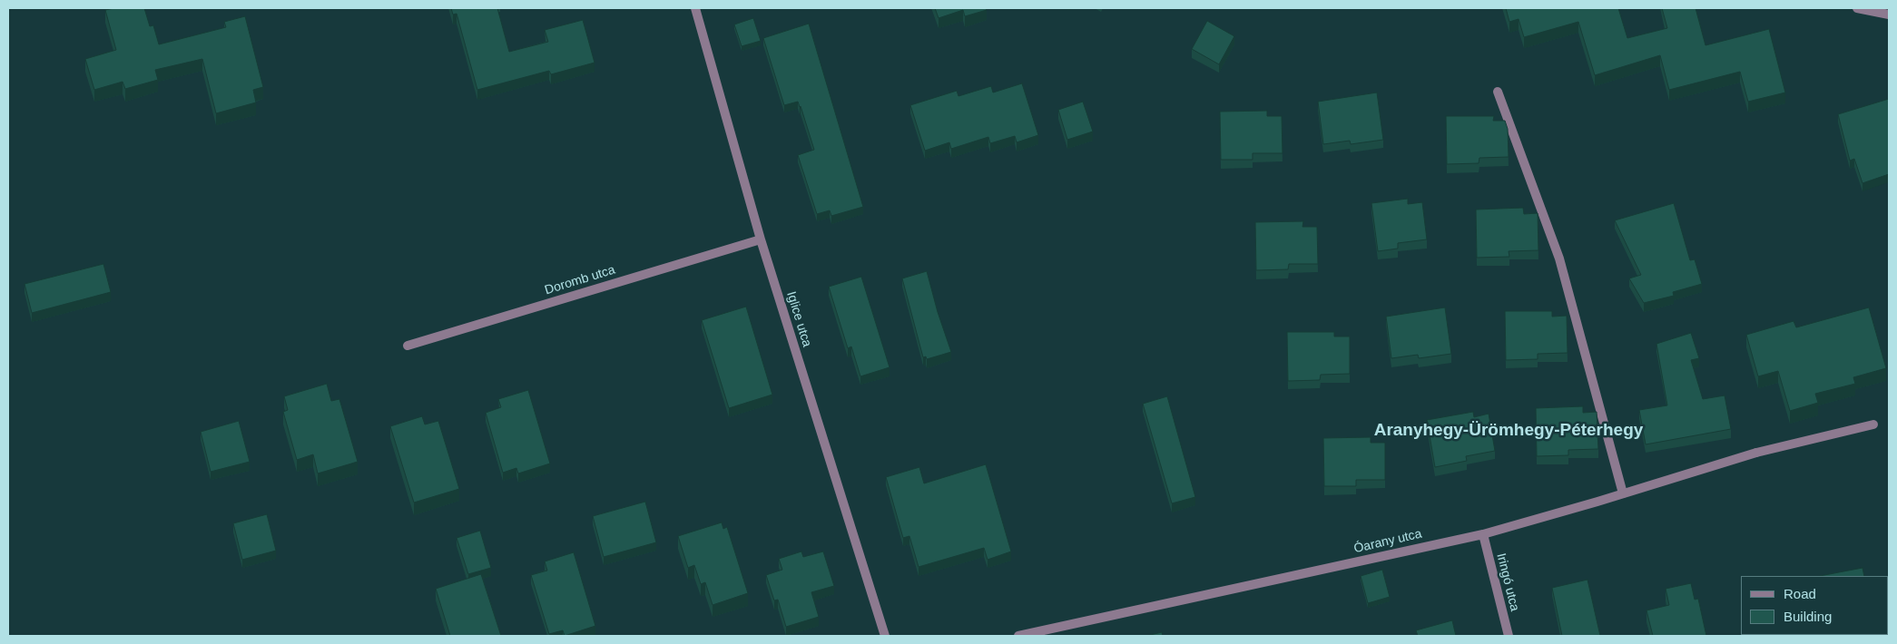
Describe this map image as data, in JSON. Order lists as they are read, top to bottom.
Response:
{
  "streets": {
    "street": [
      "Doromb utca",
      "Iglice utca",
      "Óarany utca",
      "Iringó utca"
    ]
  },
  "crossings": [
    ["Doromb utca", "Iglice utca"],
    ["Óarany utca", "Iringó utca"]
  ],
  "districts": ["Aranyhegy-Ürömhegy-Péterhegy"],
  "legend": ["Road", "Building"]
}
